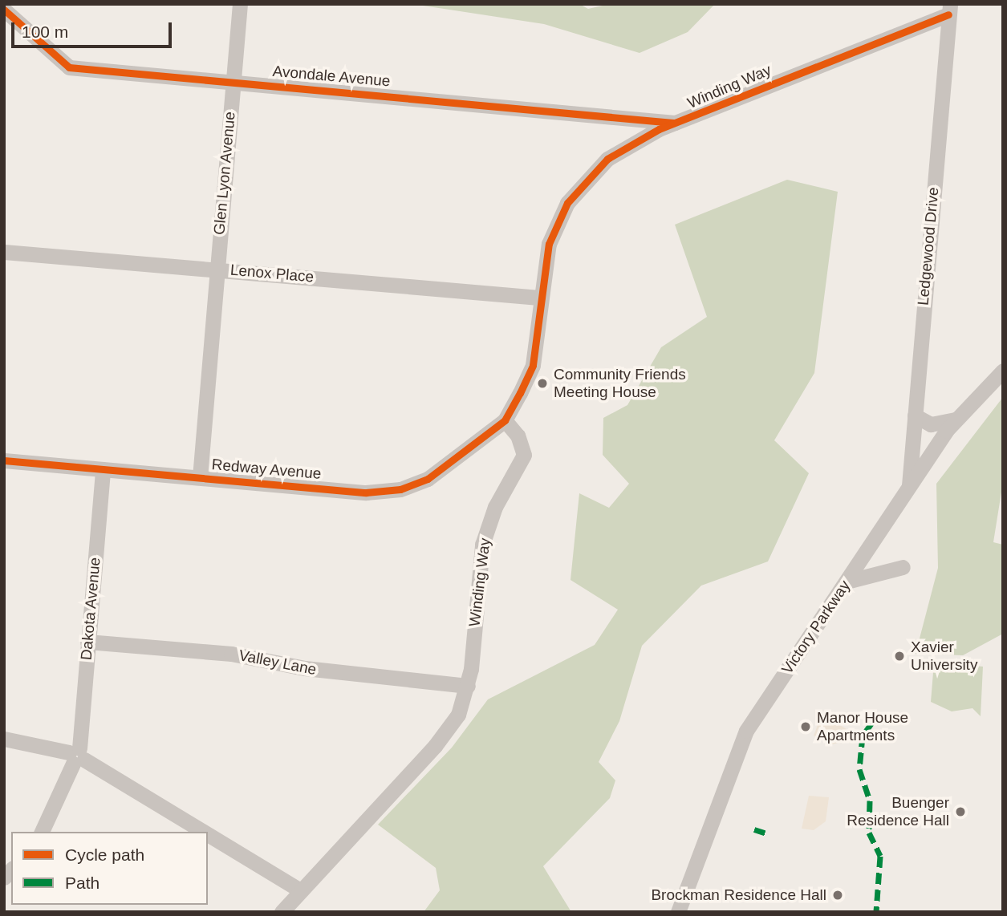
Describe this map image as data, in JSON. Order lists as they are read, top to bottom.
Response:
{
  "streets": {
    "street": [
      "Avondale Avenue",
      "Winding Way",
      "Glen Lyon Avenue",
      "Ledgewood Drive",
      "Lenox Place",
      "Redway Avenue",
      "Dakota Avenue",
      "Victory Parkway",
      "Valley Lane"
    ]
  },
  "crossings": [
    ["Avondale Avenue", "Winding Way"],
    ["Avondale Avenue", "Glen Lyon Avenue"],
    ["Winding Way", "Ledgewood Drive"],
    ["Winding Way", "Lenox Place"],
    ["Winding Way", "Redway Avenue"],
    ["Winding Way", "Valley Lane"],
    ["Glen Lyon Avenue", "Lenox Place"],
    ["Glen Lyon Avenue", "Redway Avenue"],
    ["Ledgewood Drive", "Victory Parkway"],
    ["Redway Avenue", "Dakota Avenue"],
    ["Dakota Avenue", "Valley Lane"]
  ],
  "places": [
    "Community Friends Meeting House",
    "Xavier University",
    "Manor House Apartments",
    "Buenger Residence Hall",
    "Brockman Residence Hall"
  ],
  "legend": ["Cycle path", "Path"],
  "scale_bar": "100 m"
}
